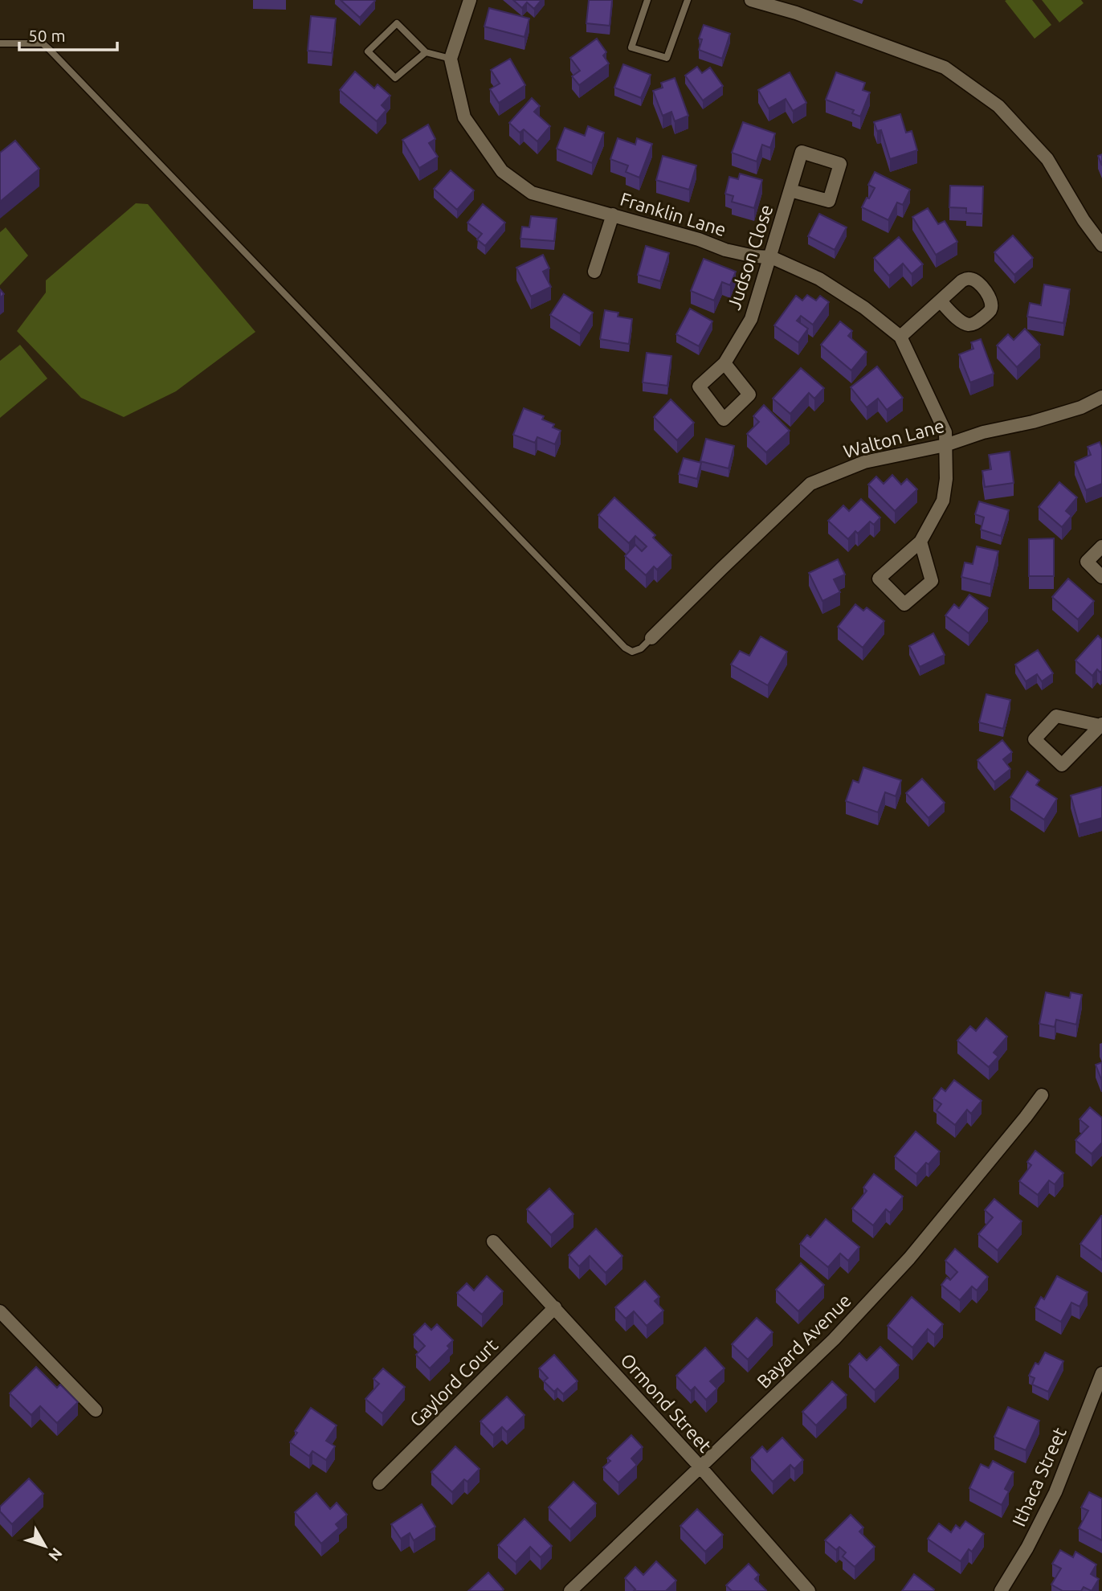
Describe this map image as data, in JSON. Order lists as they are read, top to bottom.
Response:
{
  "streets": {
    "street": [
      "Franklin Lane",
      "Judson Close",
      "Walton Lane",
      "Bayard Avenue",
      "Gaylord Court",
      "Ormond Street",
      "Ithaca Street"
    ]
  },
  "crossings": [
    ["Franklin Lane", "Judson Close"],
    ["Franklin Lane", "Walton Lane"],
    ["Bayard Avenue", "Ormond Street"],
    ["Gaylord Court", "Ormond Street"]
  ],
  "scale_bar": "50 m",
  "north": "bottom right"
}
